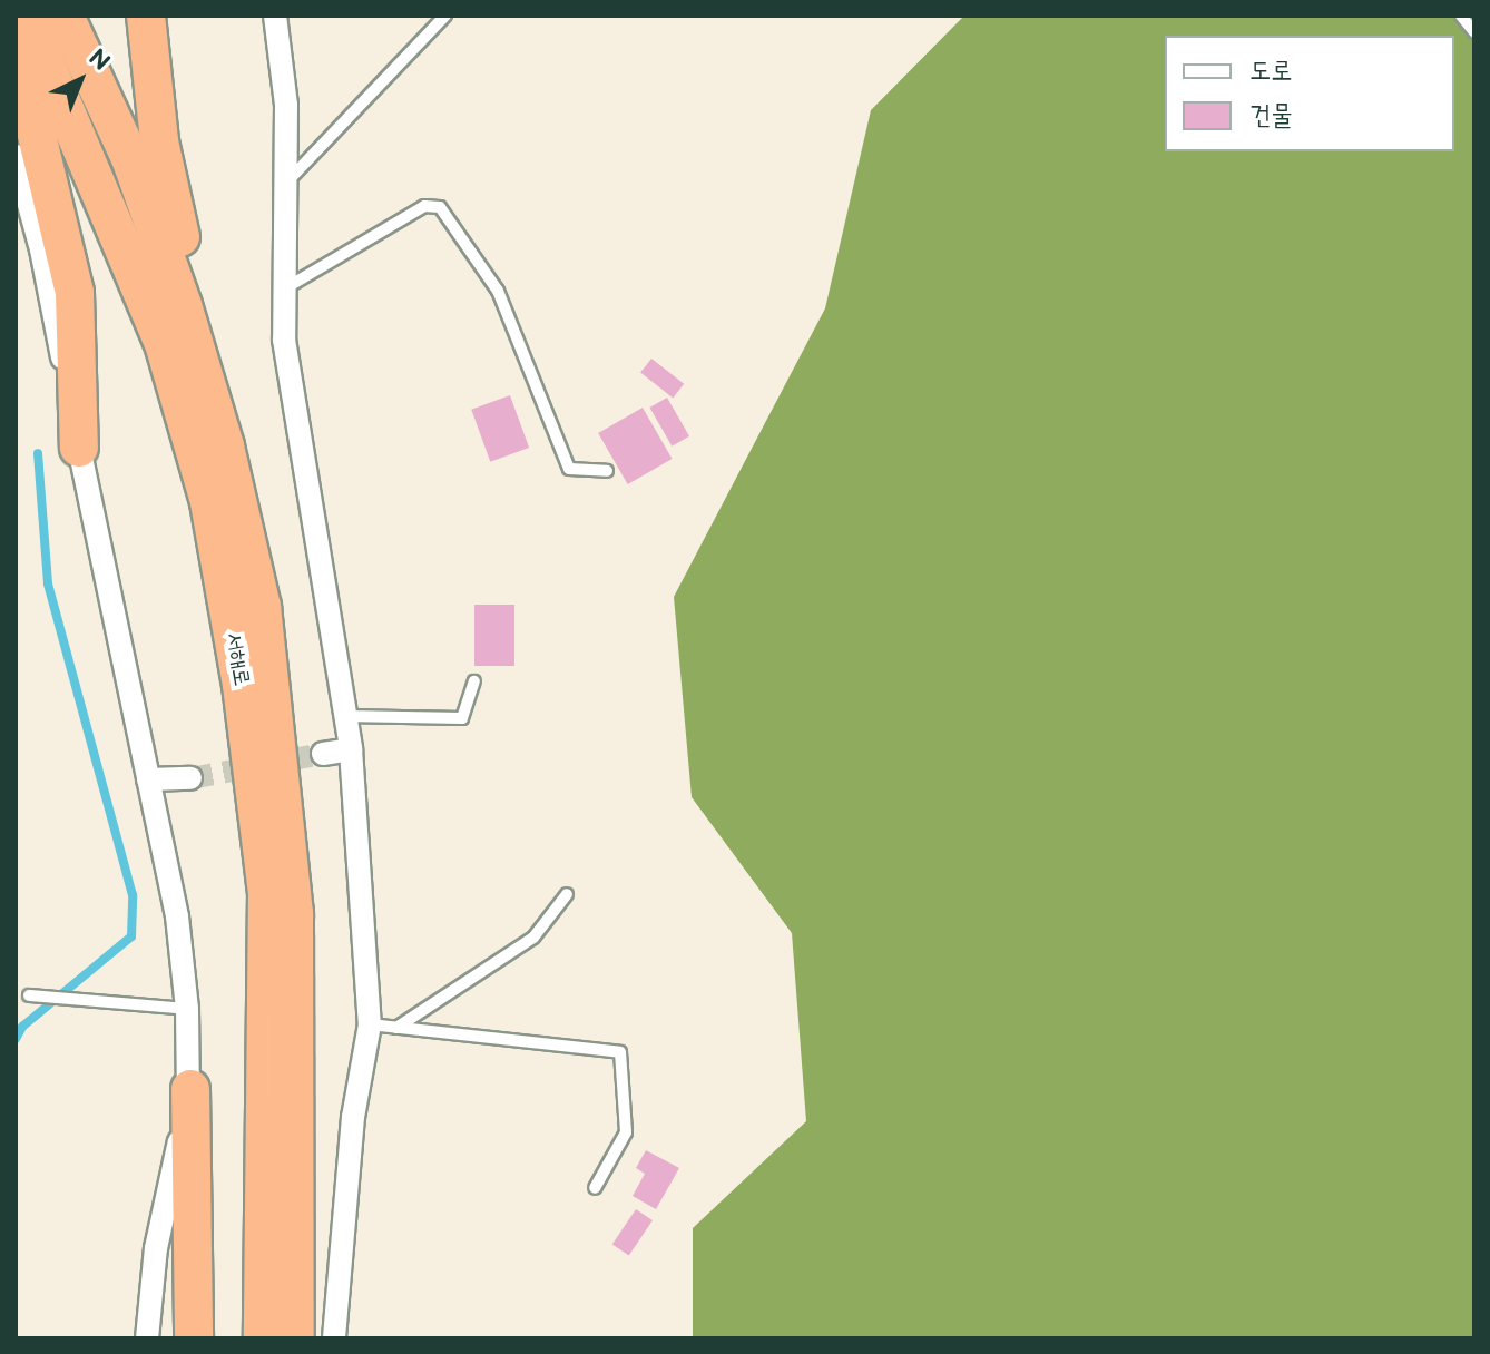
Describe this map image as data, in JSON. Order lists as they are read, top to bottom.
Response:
{
  "streets": {
    "highway": ["서해로"]
  },
  "legend": ["도로", "건물"],
  "north": "top right"
}
